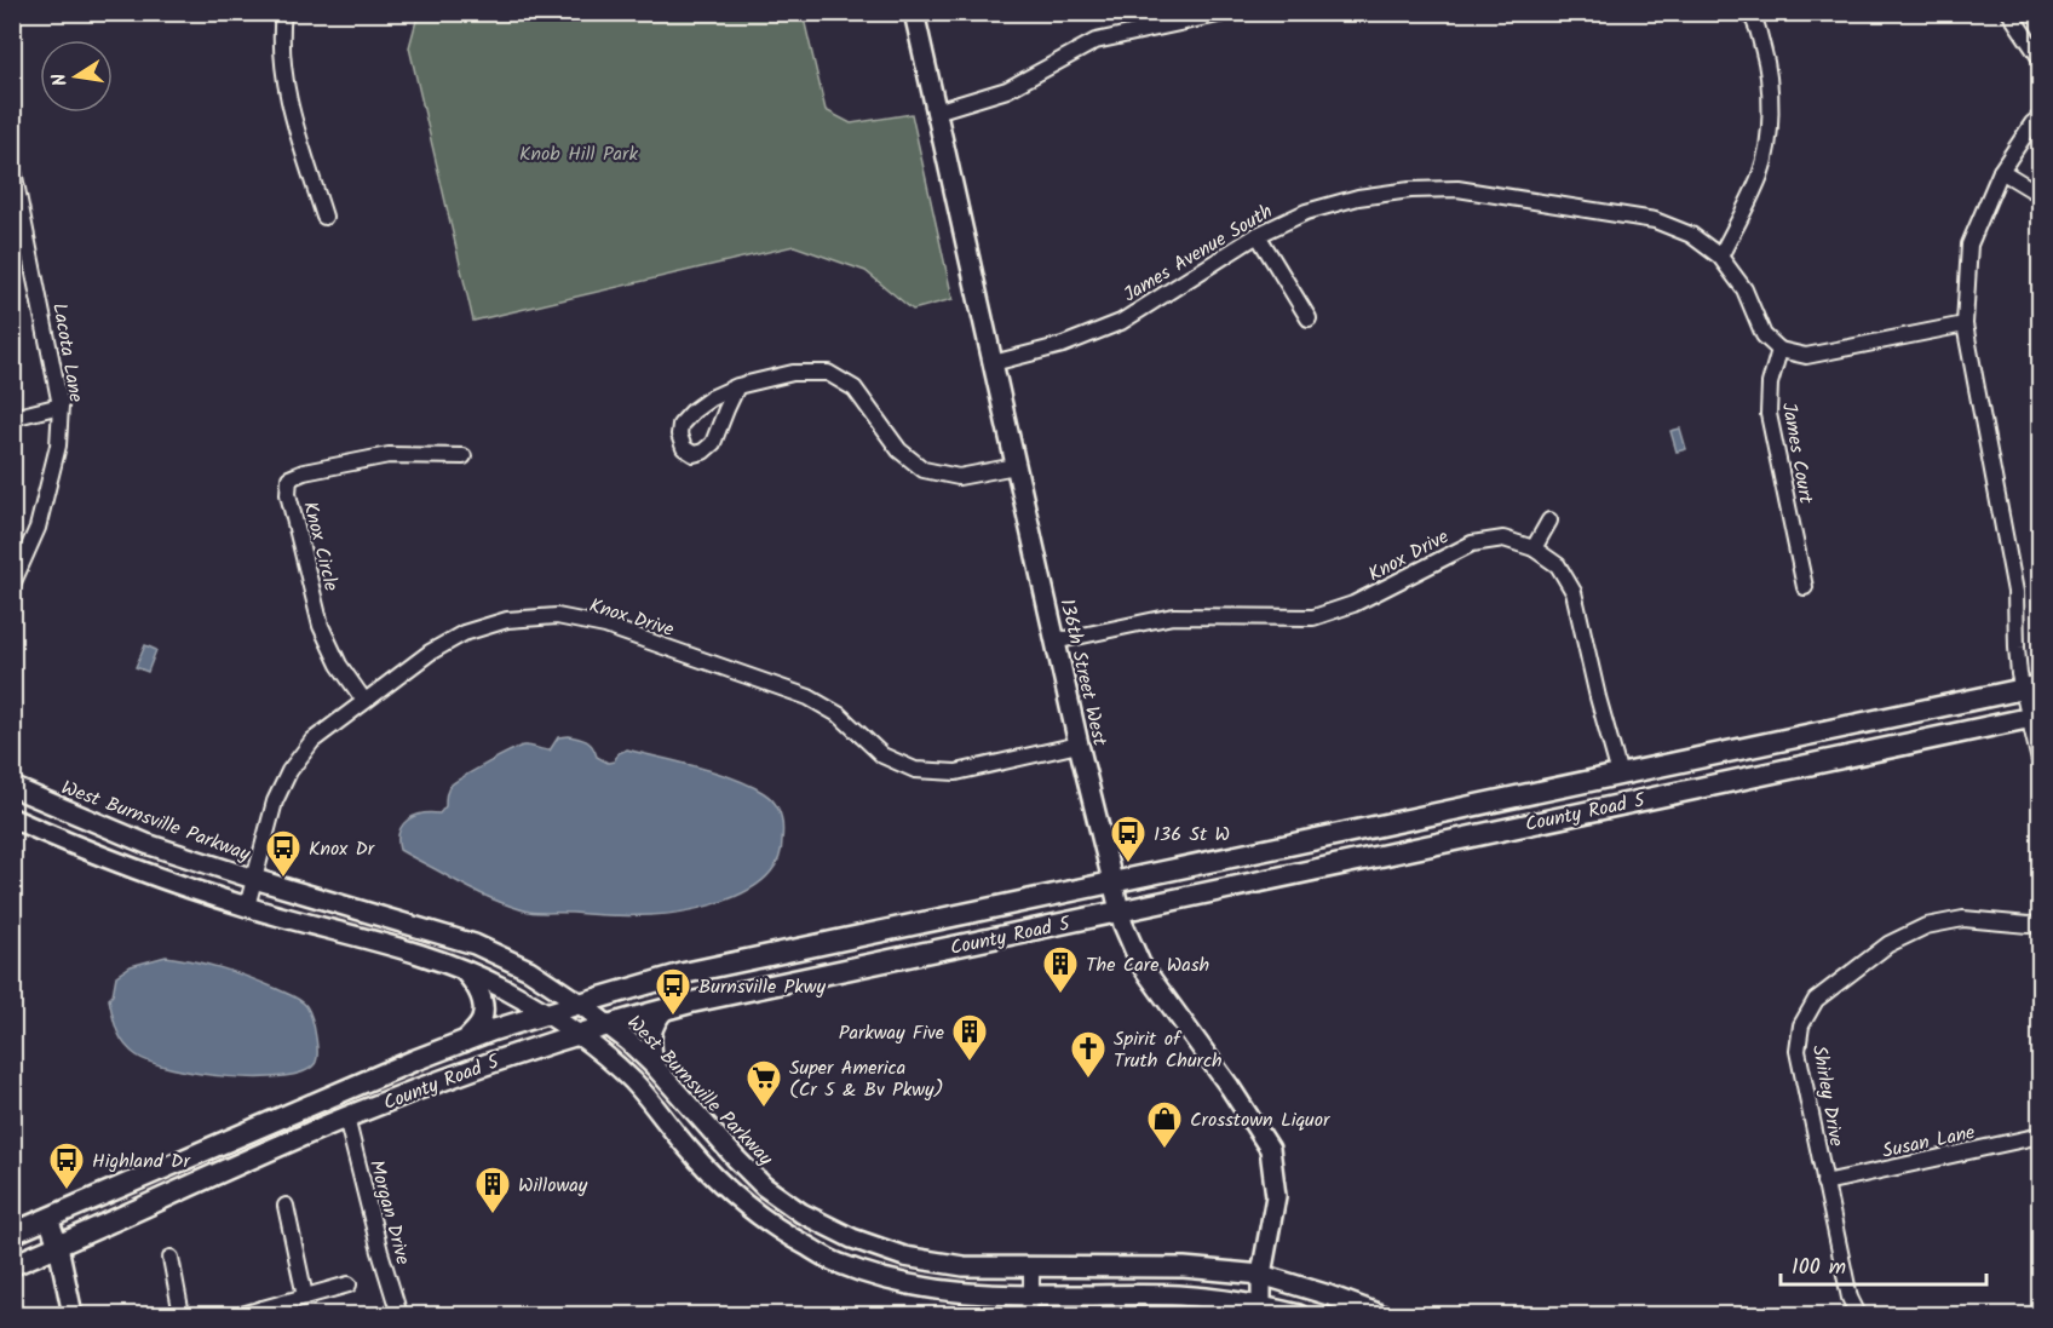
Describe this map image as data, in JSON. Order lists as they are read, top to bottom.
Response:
{
  "streets": {
    "main road": ["County Road 5"],
    "street": [
      "James Avenue South",
      "Lacota Lane",
      "James Court",
      "Knox Circle",
      "Knox Drive",
      "136th Street West",
      "West Burnsville Parkway",
      "Shirley Drive",
      "Susan Lane",
      "Morgan Drive"
    ]
  },
  "crossings": [
    ["James Avenue South", "136th Street West"],
    ["Knox Circle", "Knox Drive"],
    ["Knox Drive", "136th Street West"],
    ["Knox Drive", "County Road 5"],
    ["Knox Drive", "West Burnsville Parkway"],
    ["136th Street West", "County Road 5"],
    ["136th Street West", "West Burnsville Parkway"],
    ["County Road 5", "West Burnsville Parkway"],
    ["County Road 5", "Morgan Drive"],
    ["Shirley Drive", "Susan Lane"]
  ],
  "parks": ["Knob Hill Park"],
  "places": {
    "bus stop": [
      "136 St W",
      "Knox Dr",
      "Burnsville Pkwy",
      "Highland Dr"
    ],
    "building": ["The Care Wash", "Parkway Five", "Willoway"],
    "church": ["Spirit of Truth Church"],
    "supermarket": ["Super America (Cr 5 & Bv Pkwy)"],
    "shop": ["Crosstown Liquor"]
  },
  "scale_bar": "100 m",
  "north": "left"
}
